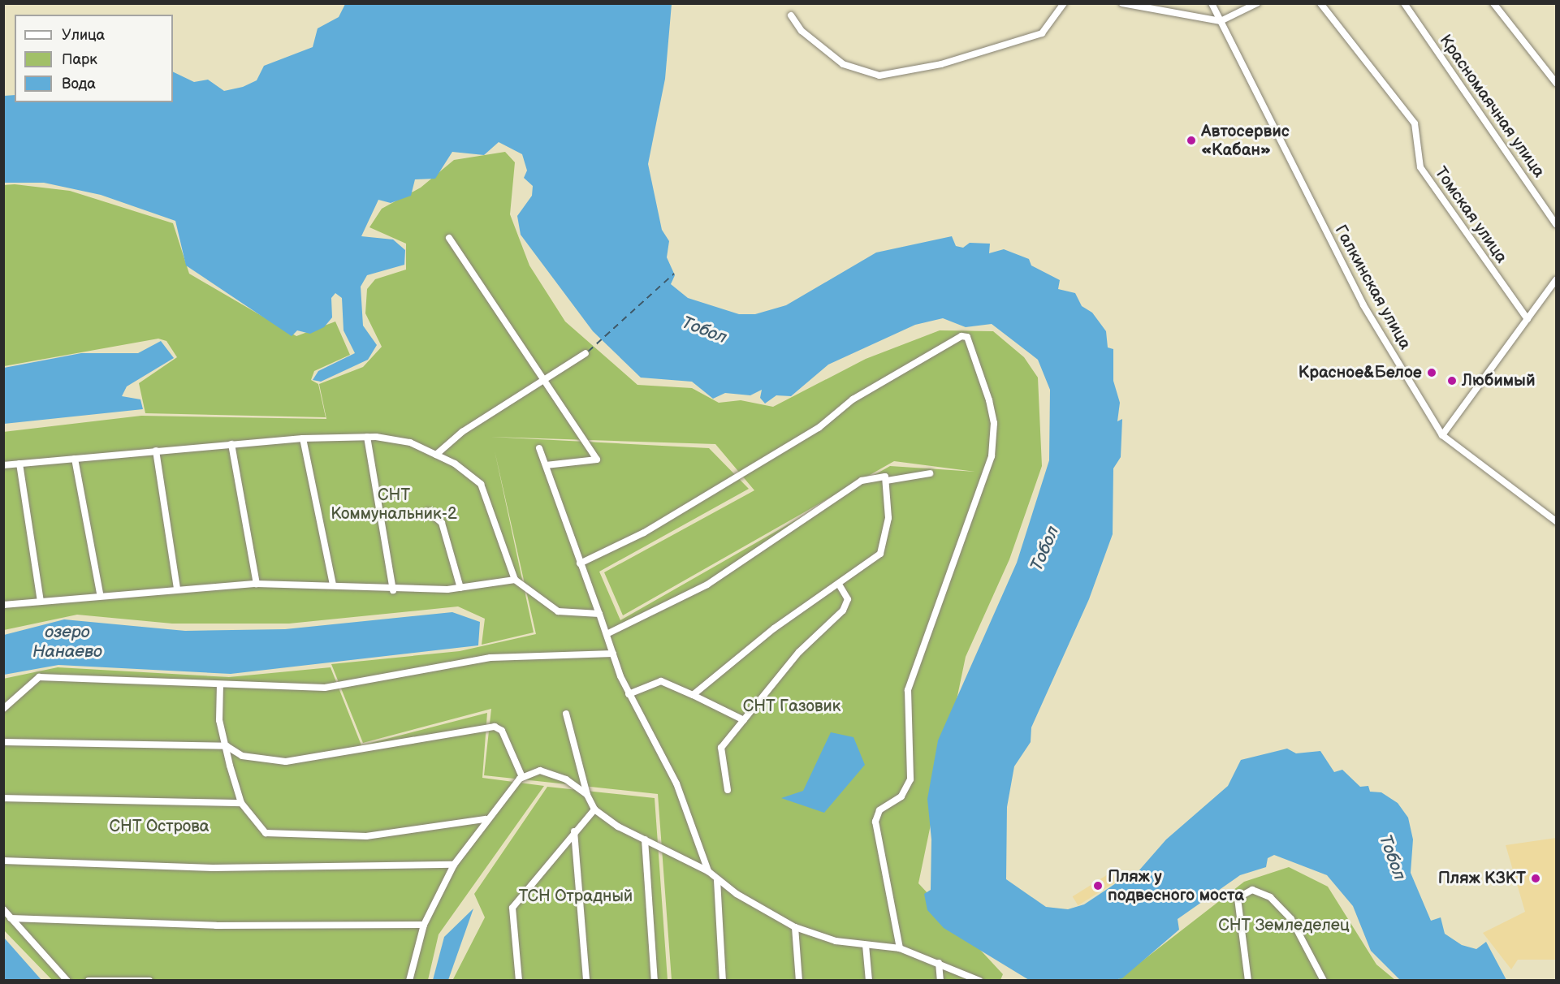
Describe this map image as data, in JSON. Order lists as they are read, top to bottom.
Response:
{
  "streets": {
    "street": ["Красномаячная улица", "Томская улица", "Галкинская улица"]
  },
  "water": ["Тобол", "озеро Нанаево"],
  "parks": [
    "СНТ Коммунальник-2",
    "СНТ Газовик",
    "СНТ Острова",
    "ТСН Отрадный",
    "СНТ Земледелец"
  ],
  "places": [
    "Автосервис «Кабан»",
    "Красное&Белое",
    "Любимый",
    "Пляж КЗКТ",
    "Пляж у подвесного моста"
  ],
  "legend": ["Улица", "Парк", "Вода"]
}
